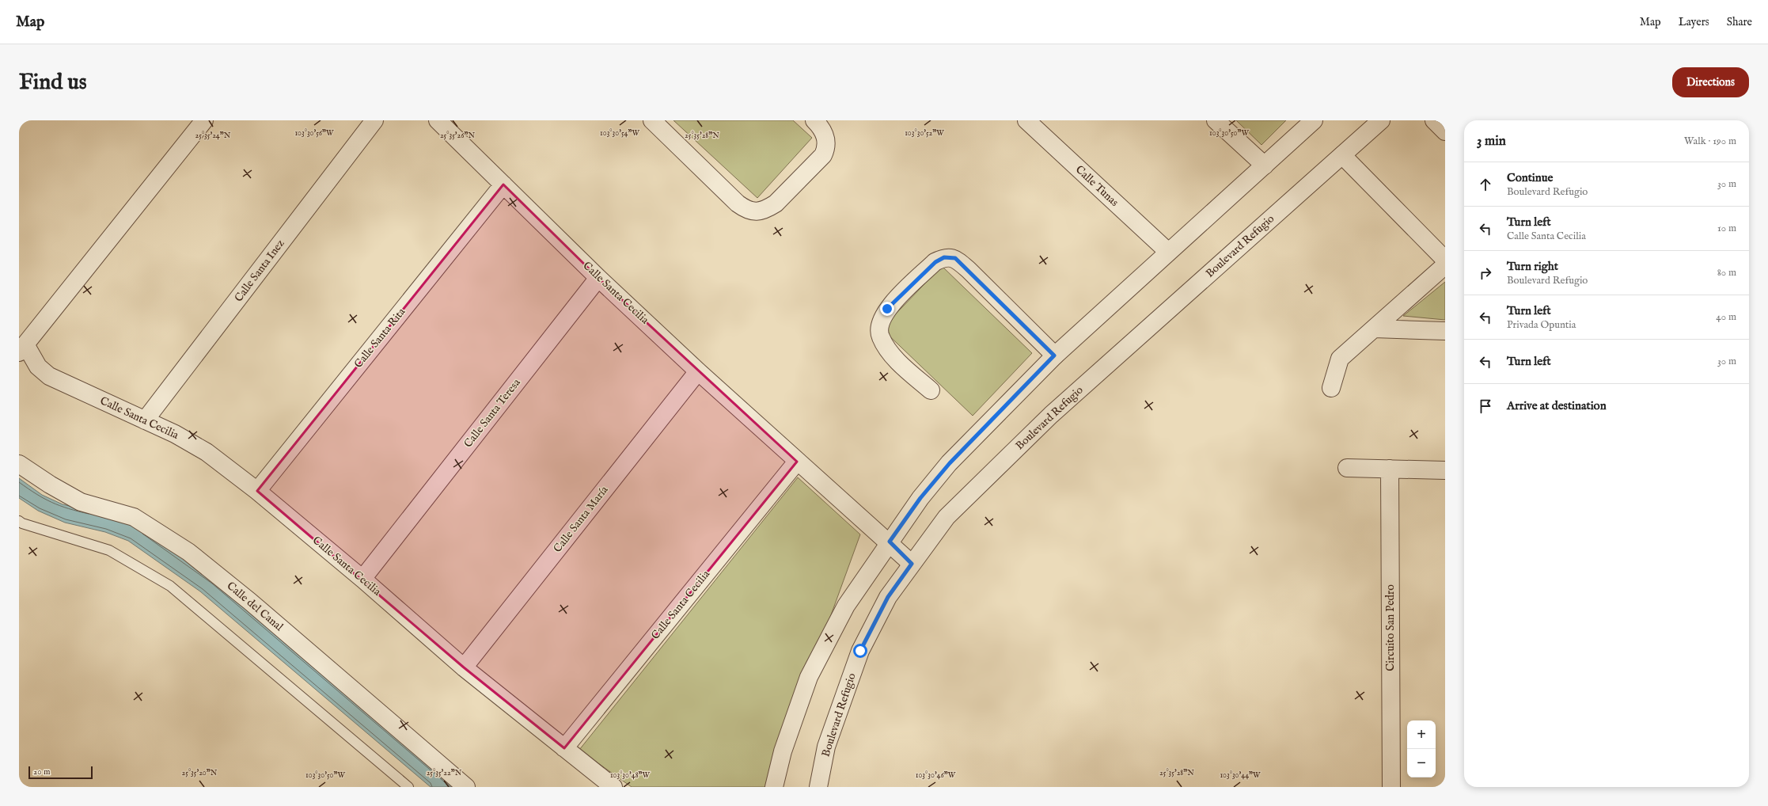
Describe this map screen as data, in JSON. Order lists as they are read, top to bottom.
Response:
{
  "streets": {
    "street": [
      "Calle Tunas",
      "Boulevard Refugio",
      "Calle Santa Inez",
      "Calle Santa Cecilia",
      "Calle Santa Rita",
      "Calle Santa Teresa",
      "Calle Santa María",
      "Calle del Canal",
      "Circuito San Pedro"
    ]
  },
  "crossings": [
    ["Boulevard Refugio", "Calle Santa Cecilia"],
    ["Calle Santa Inez", "Calle Santa Cecilia"],
    ["Calle Santa Cecilia", "Calle Santa Rita"],
    ["Calle Santa Cecilia", "Calle Santa Teresa"],
    ["Calle Santa Cecilia", "Calle Santa María"]
  ],
  "scale_bar": "20 m",
  "page": {
    "header": "Map",
    "nav": ["Map", "Layers", "Share"],
    "buttons": "Directions",
    "title": "Find us",
    "heading": ["3 min", "Walk · 190 m"],
    "list": [
      ["Continue", "Boulevard Refugio", "30 m"],
      ["Turn left", "Calle Santa Cecilia", "10 m"],
      ["Turn right", "Boulevard Refugio", "80 m"],
      ["Turn left", "Privada Opuntia", "40 m"],
      ["Turn left", "30 m"],
      "Arrive at destination"
    ],
    "map_buttons": ["+", "−"],
    "scale": "20 m"
  },
  "coordinates": [
    "103°30'54\"W",
    "103°30'52\"W",
    "103°30'50\"W",
    "103°30'56\"W",
    "25°35'24\"N",
    "25°35'26\"N",
    "25°35'28\"N",
    "25°35'20\"N",
    "25°35'22\"N",
    "103°30'48\"W",
    "103°30'46\"W",
    "103°30'44\"W"
  ]
}
